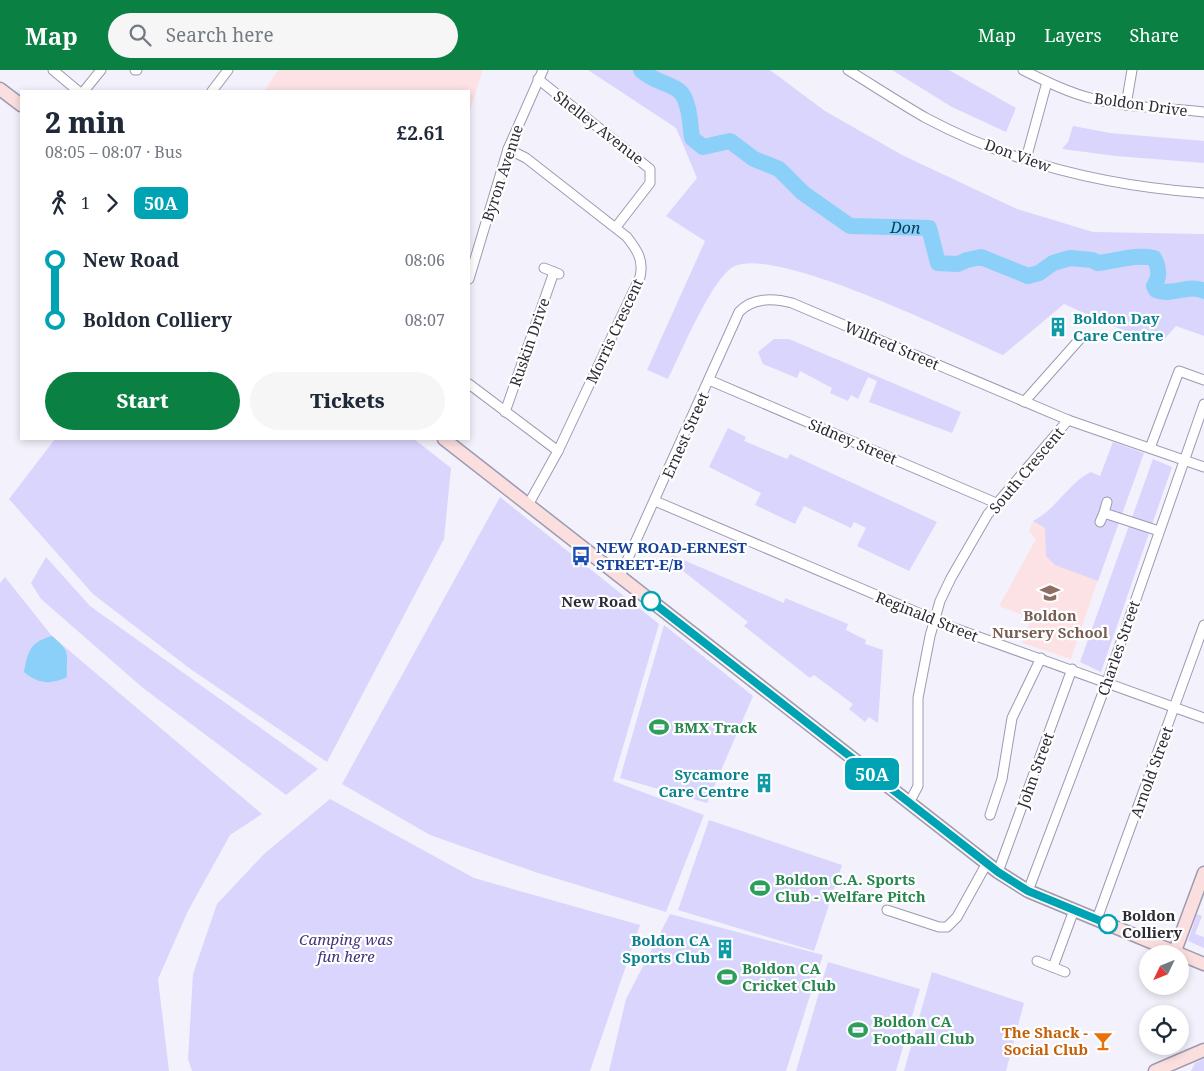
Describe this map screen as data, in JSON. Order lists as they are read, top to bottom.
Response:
{
  "streets": {
    "street": [
      "Boldon Drive",
      "Shelley Avenue",
      "Don View",
      "Byron Avenue",
      "Morris Crescent",
      "Ruskin Drive",
      "Wilfred Street",
      "Ernest Street",
      "Sidney Street",
      "South Crescent",
      "Reginald Street",
      "Charles Street",
      "John Street",
      "Arnold Street"
    ]
  },
  "crossings": [
    ["Shelley Avenue", "Byron Avenue"],
    ["Shelley Avenue", "Morris Crescent"],
    ["Byron Avenue", "Morris Crescent"],
    ["Wilfred Street", "Ernest Street"],
    ["Wilfred Street", "South Crescent"],
    ["Wilfred Street", "Charles Street"],
    ["Ernest Street", "Sidney Street"],
    ["Ernest Street", "Reginald Street"],
    ["Sidney Street", "South Crescent"],
    ["South Crescent", "Reginald Street"],
    ["Reginald Street", "Charles Street"],
    ["Reginald Street", "John Street"],
    ["Reginald Street", "Arnold Street"]
  ],
  "water": ["Don"],
  "parks": ["Camping was fun here"],
  "places": {
    "building": ["Boldon Day Care Centre", "Sycamore Care Centre", "Boldon CA Sports Club"],
    "bus stop": ["NEW ROAD-ERNEST STREET-E/B"],
    "school or university": ["Boldon Nursery School"],
    "other": ["New Road", "Boldon Colliery"],
    "sports": [
      "BMX Track",
      "Boldon C.A. Sports Club - Welfare Pitch",
      "Boldon CA Cricket Club",
      "Boldon CA Football Club"
    ],
    "bar": ["The Shack - Social Club"]
  },
  "lines": ["bus line 50A"],
  "north": "bottom left",
  "page": {
    "header": "Map",
    "search": "Search here",
    "nav": ["Map", "Layers", "Share"],
    "on_map": "50A",
    "heading": ["2 min", "08:05 – 08:07 · Bus", "£2.61"],
    "legs": ["1", "50A"],
    "list": [
      {
        "name": "New Road",
        "value": "08:06"
      },
      {
        "name": "Boldon Colliery",
        "value": "08:07"
      }
    ],
    "buttons": ["Start", "Tickets"]
  }
}
